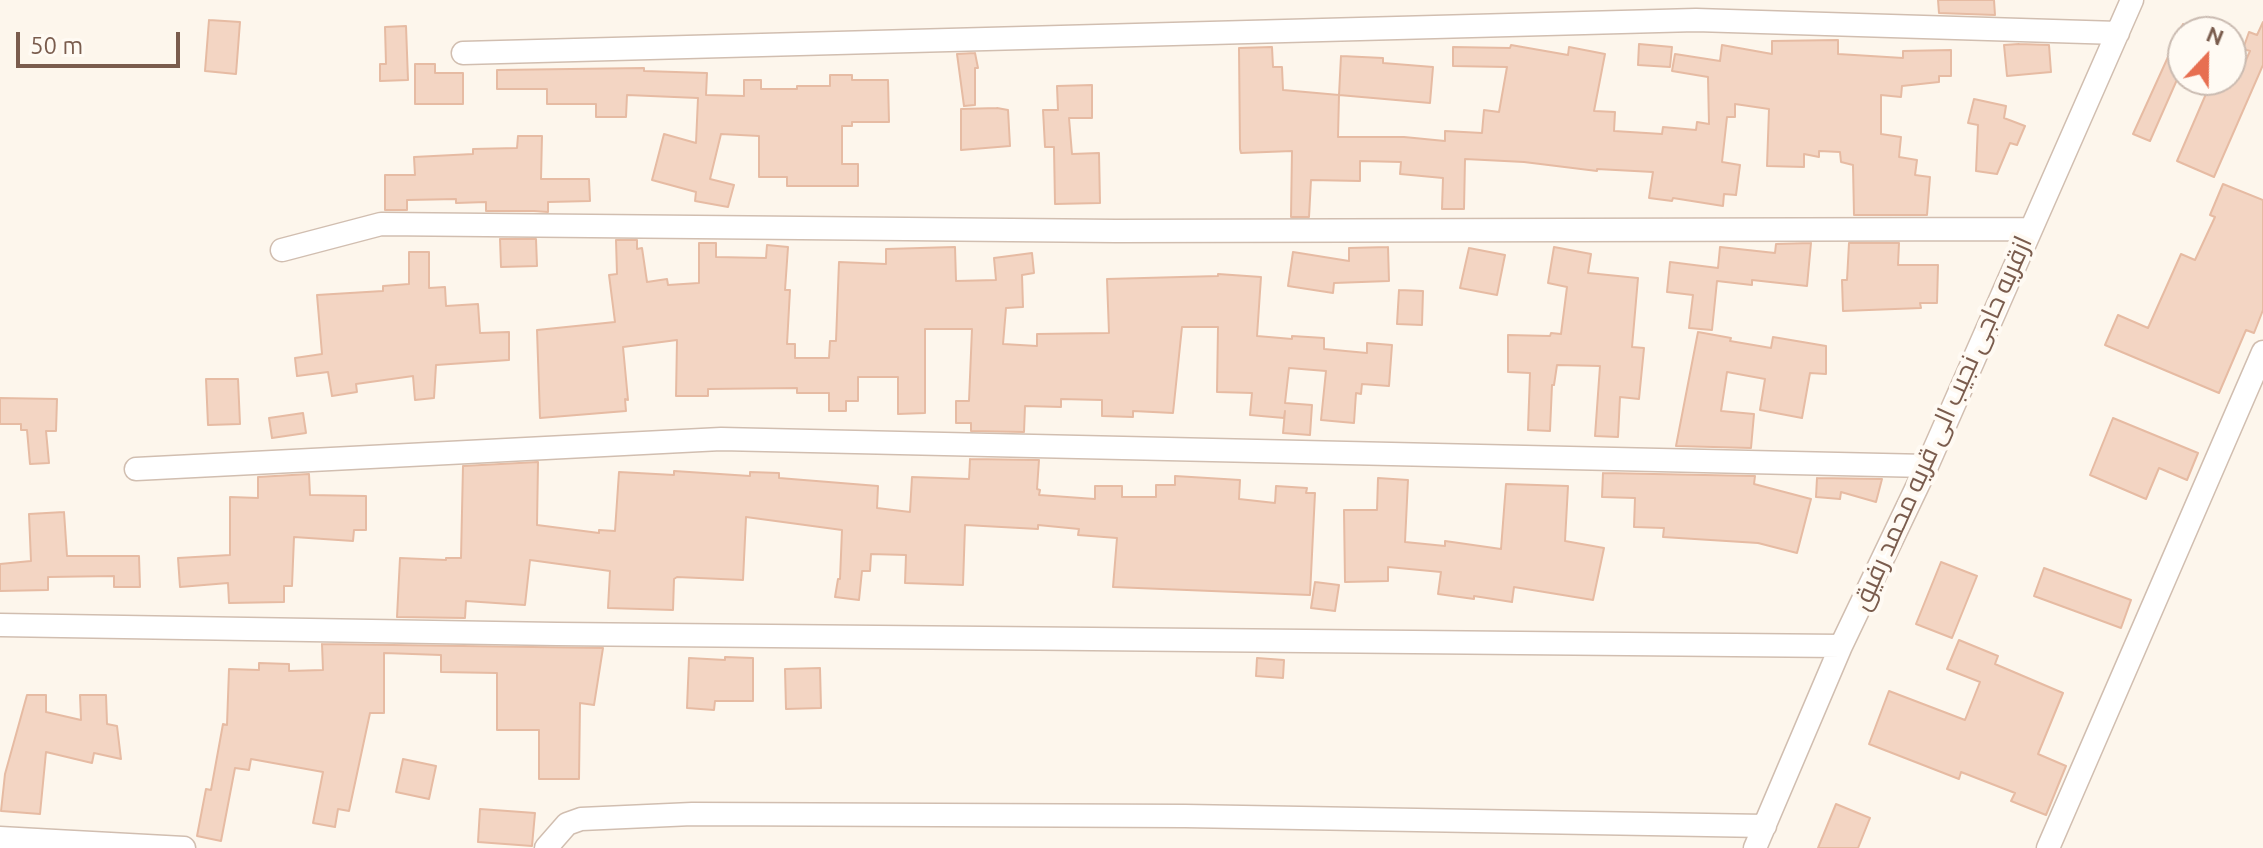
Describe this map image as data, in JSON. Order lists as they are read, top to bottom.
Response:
{
  "streets": {
    "street": ["ازقریه حاجی نجیب الی قریه محمد رفیق"]
  },
  "scale_bar": "50 m",
  "north": "top"
}
